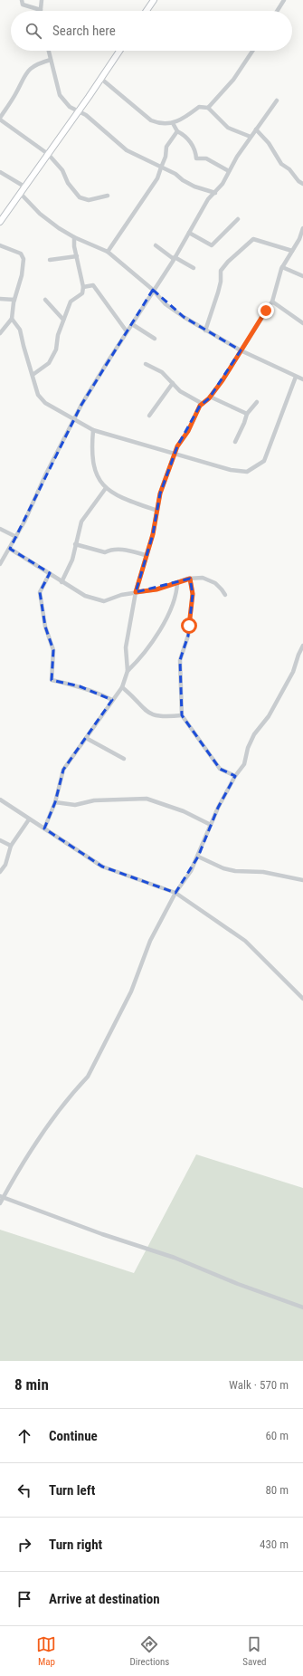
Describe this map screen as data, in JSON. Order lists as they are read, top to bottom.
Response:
{
  "page": {
    "search": "Search here",
    "heading": ["8 min", "Walk · 570 m"],
    "list": [
      ["Continue", "60 m"],
      ["Turn left", "80 m"],
      ["Turn right", "430 m"],
      "Arrive at destination"
    ],
    "nav": ["Map", "Directions", "Saved"]
  }
}
